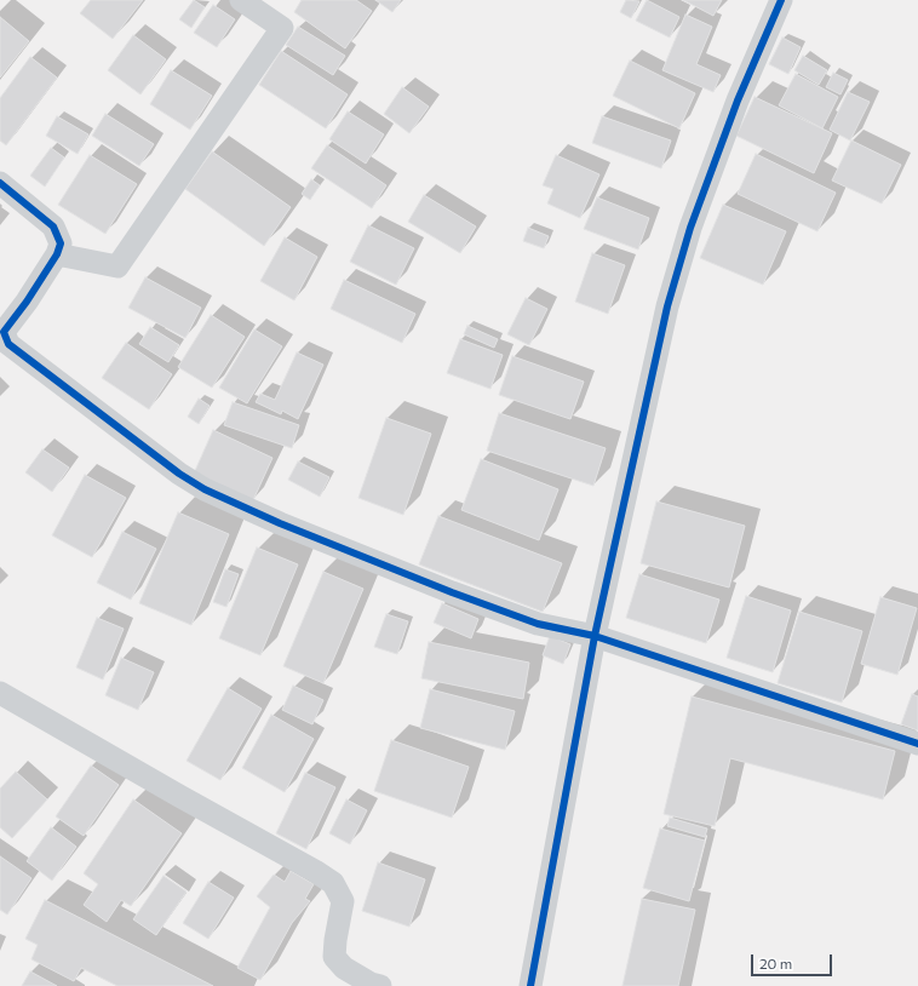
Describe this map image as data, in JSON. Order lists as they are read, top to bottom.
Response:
{
  "scale_bar": "20 m"
}
